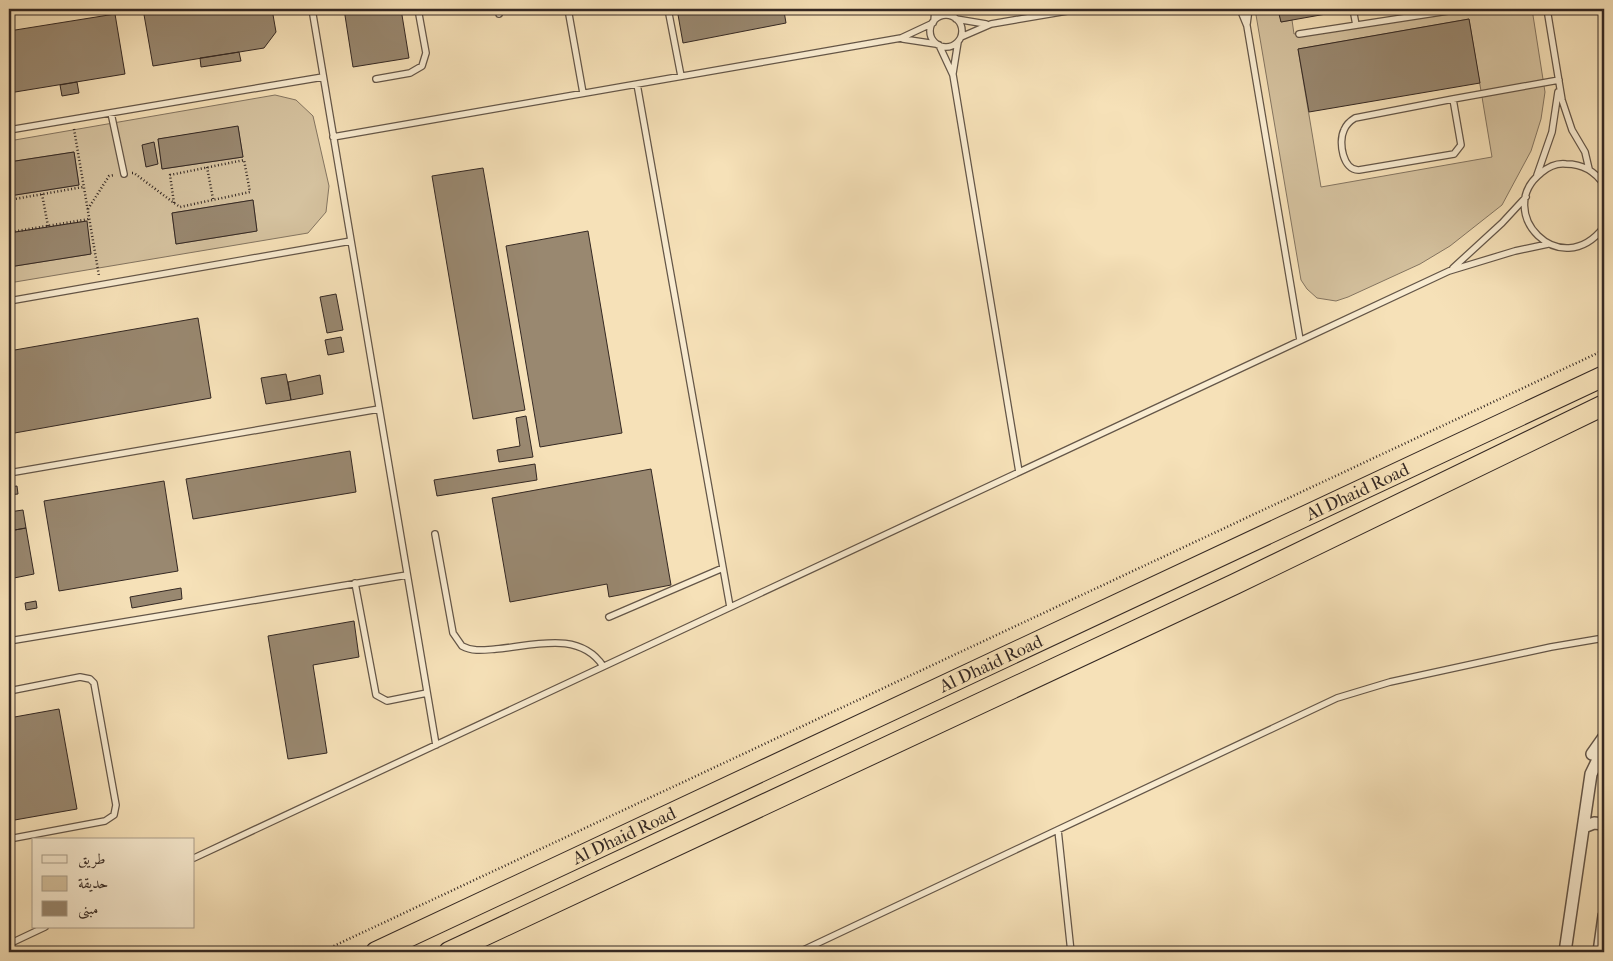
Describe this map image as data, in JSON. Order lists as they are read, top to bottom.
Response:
{
  "streets": {
    "highway": ["Al Dhaid Road"]
  },
  "legend": ["طريق", "حديقة", "مبنى"]
}
